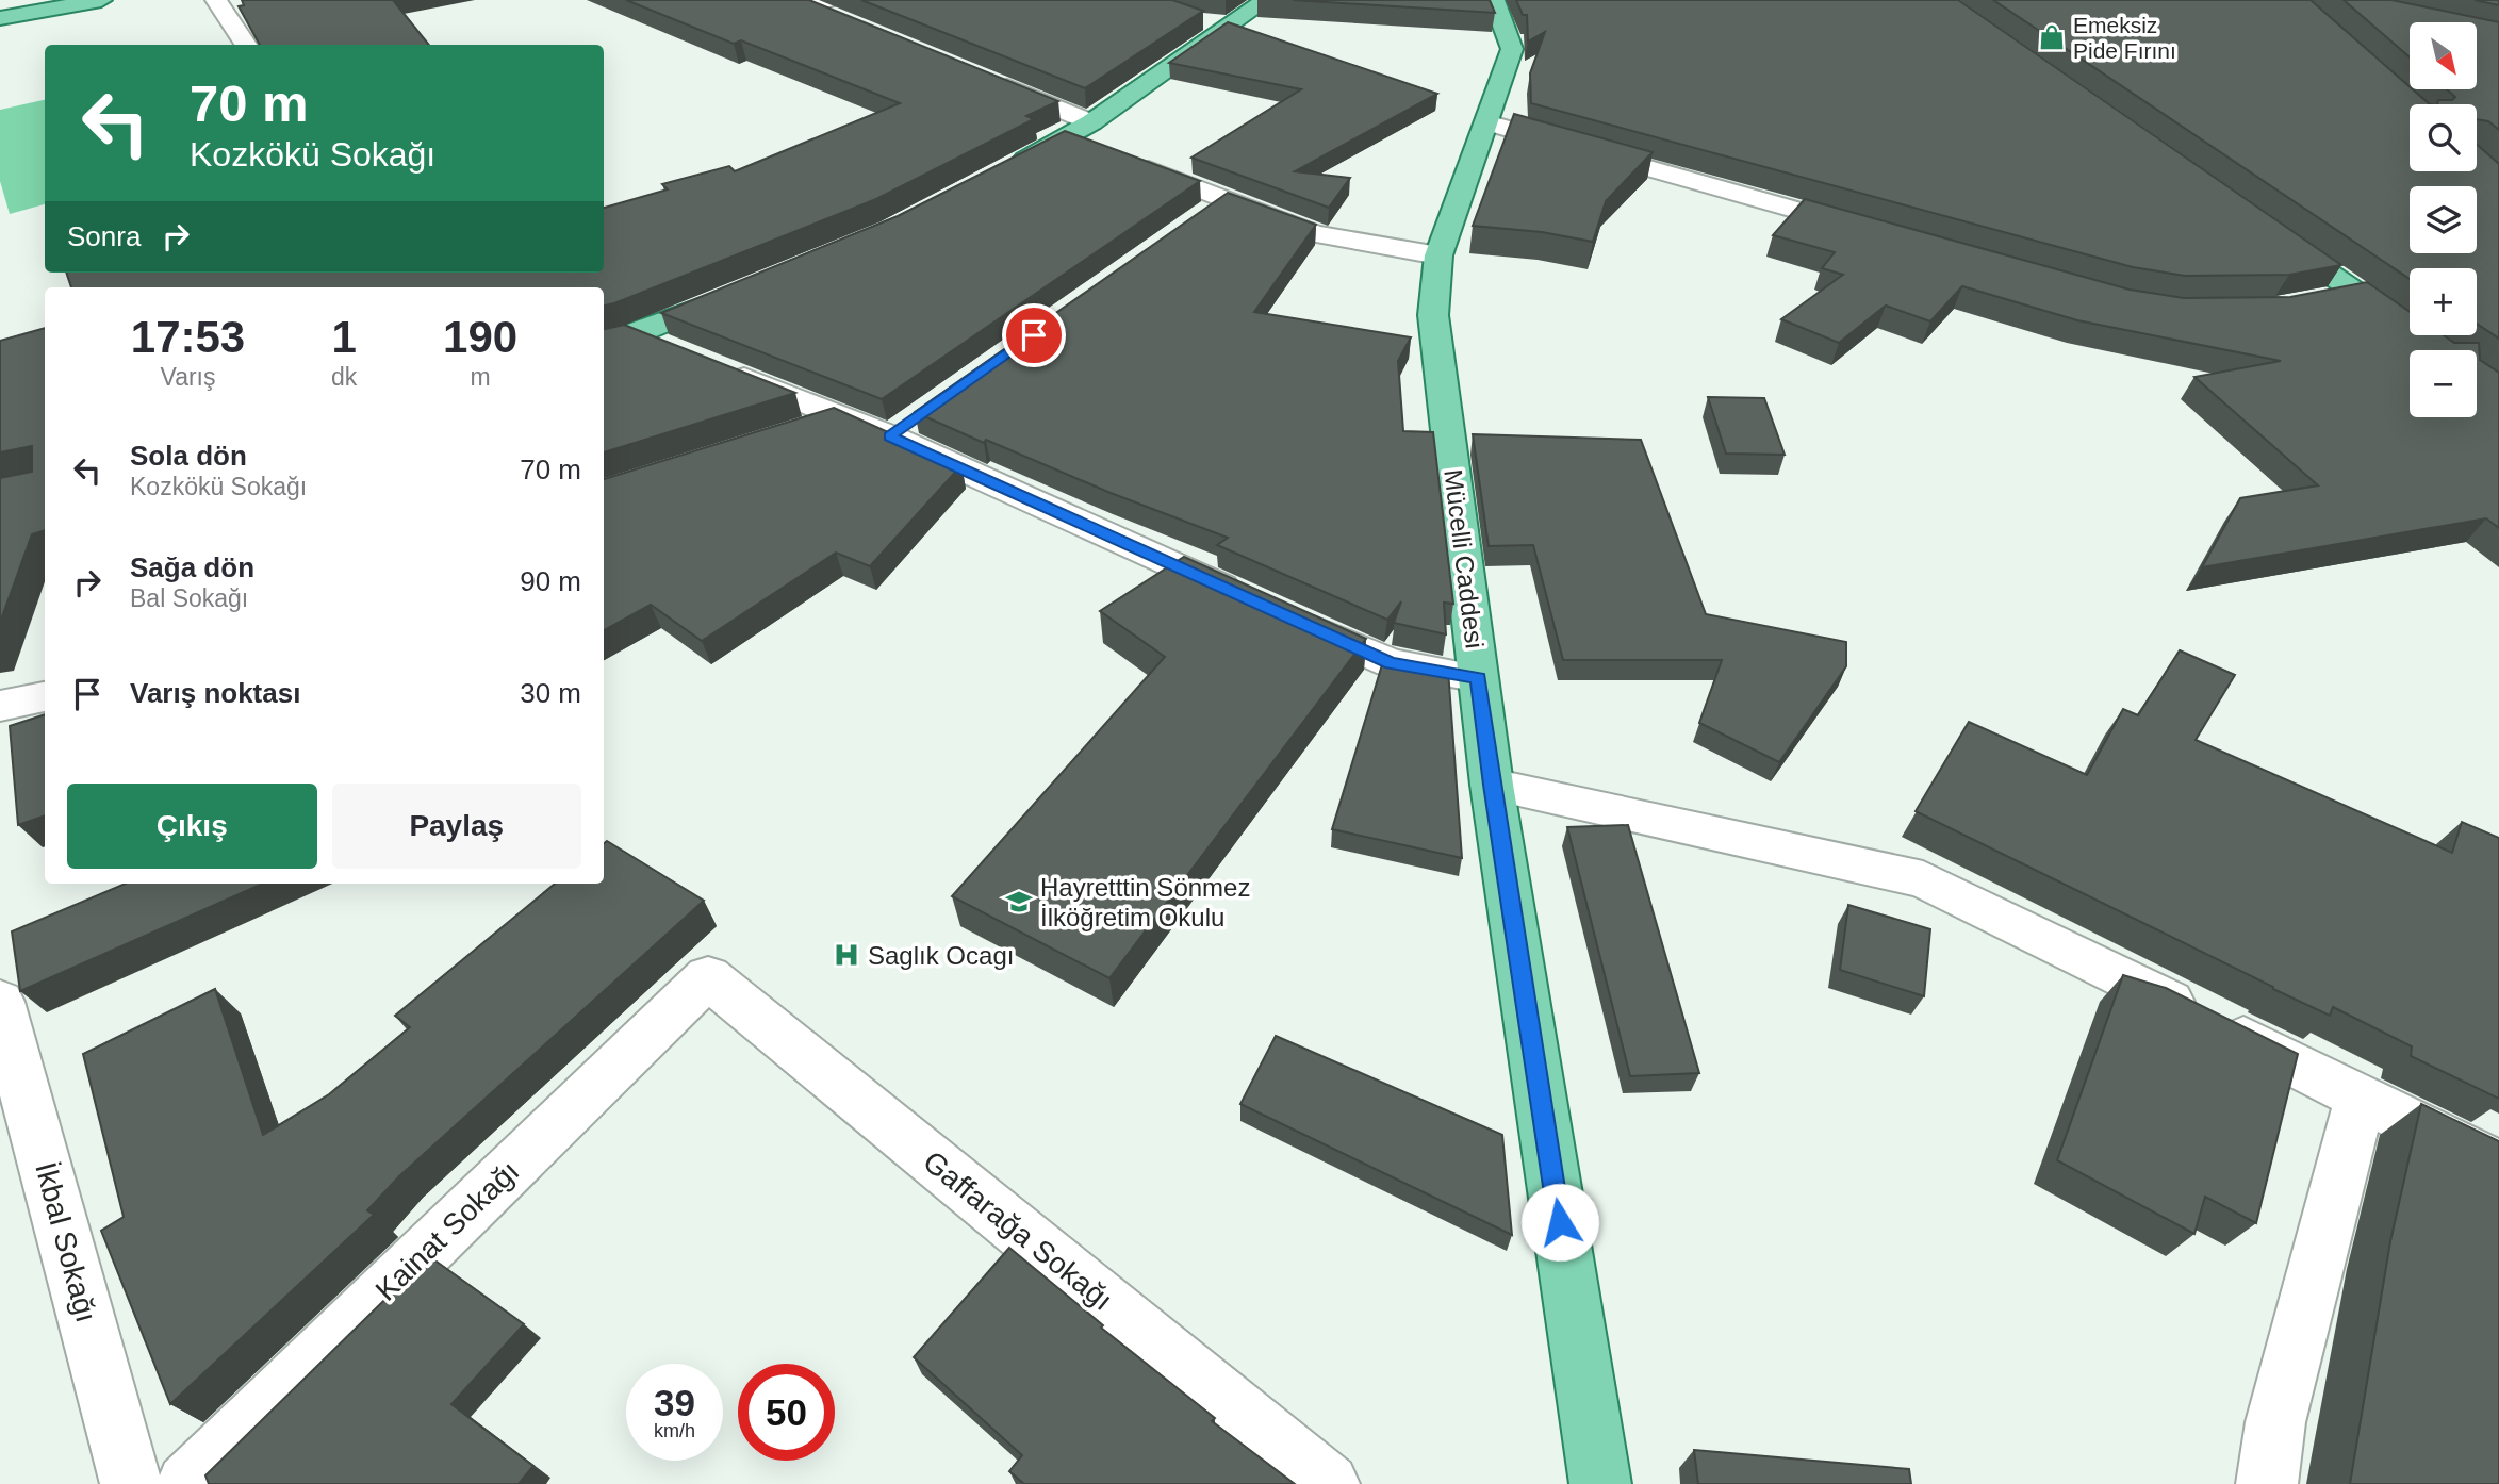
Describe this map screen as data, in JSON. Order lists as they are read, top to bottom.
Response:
{
  "streets": {
    "main road": ["Mücelli Caddesi"],
    "street": ["Kainat Sokağı", "Gaffarağa Sokağı", "İkbal Sokağı"]
  },
  "crossings": [
    ["Kainat Sokağı", "Gaffarağa Sokağı"]
  ],
  "places": {
    "shop": ["Emeksiz Pide Fırını"],
    "school or university": ["Hayretttin Sönmez İlköğretim Okulu"],
    "hospital": ["Saglık Ocagı"]
  },
  "north": "bottom right",
  "page": {
    "map_buttons": ["+", "−"],
    "turn": ["70 m", "Kozkökü Sokağı"],
    "then": "Sonra",
    "eta": [
      "17:53",
      "Varış",
      "1",
      "dk",
      "190",
      "m"
    ],
    "list": [
      {
        "name": "Sola dön",
        "note": "Kozkökü Sokağı",
        "value": "70 m"
      },
      {
        "name": "Sağa dön",
        "note": "Bal Sokağı",
        "value": "90 m"
      },
      {
        "name": "Varış noktası",
        "value": "30 m"
      }
    ],
    "buttons": ["Çıkış", "Paylaş"],
    "speed": "39 km/h",
    "limit": "50"
  }
}
